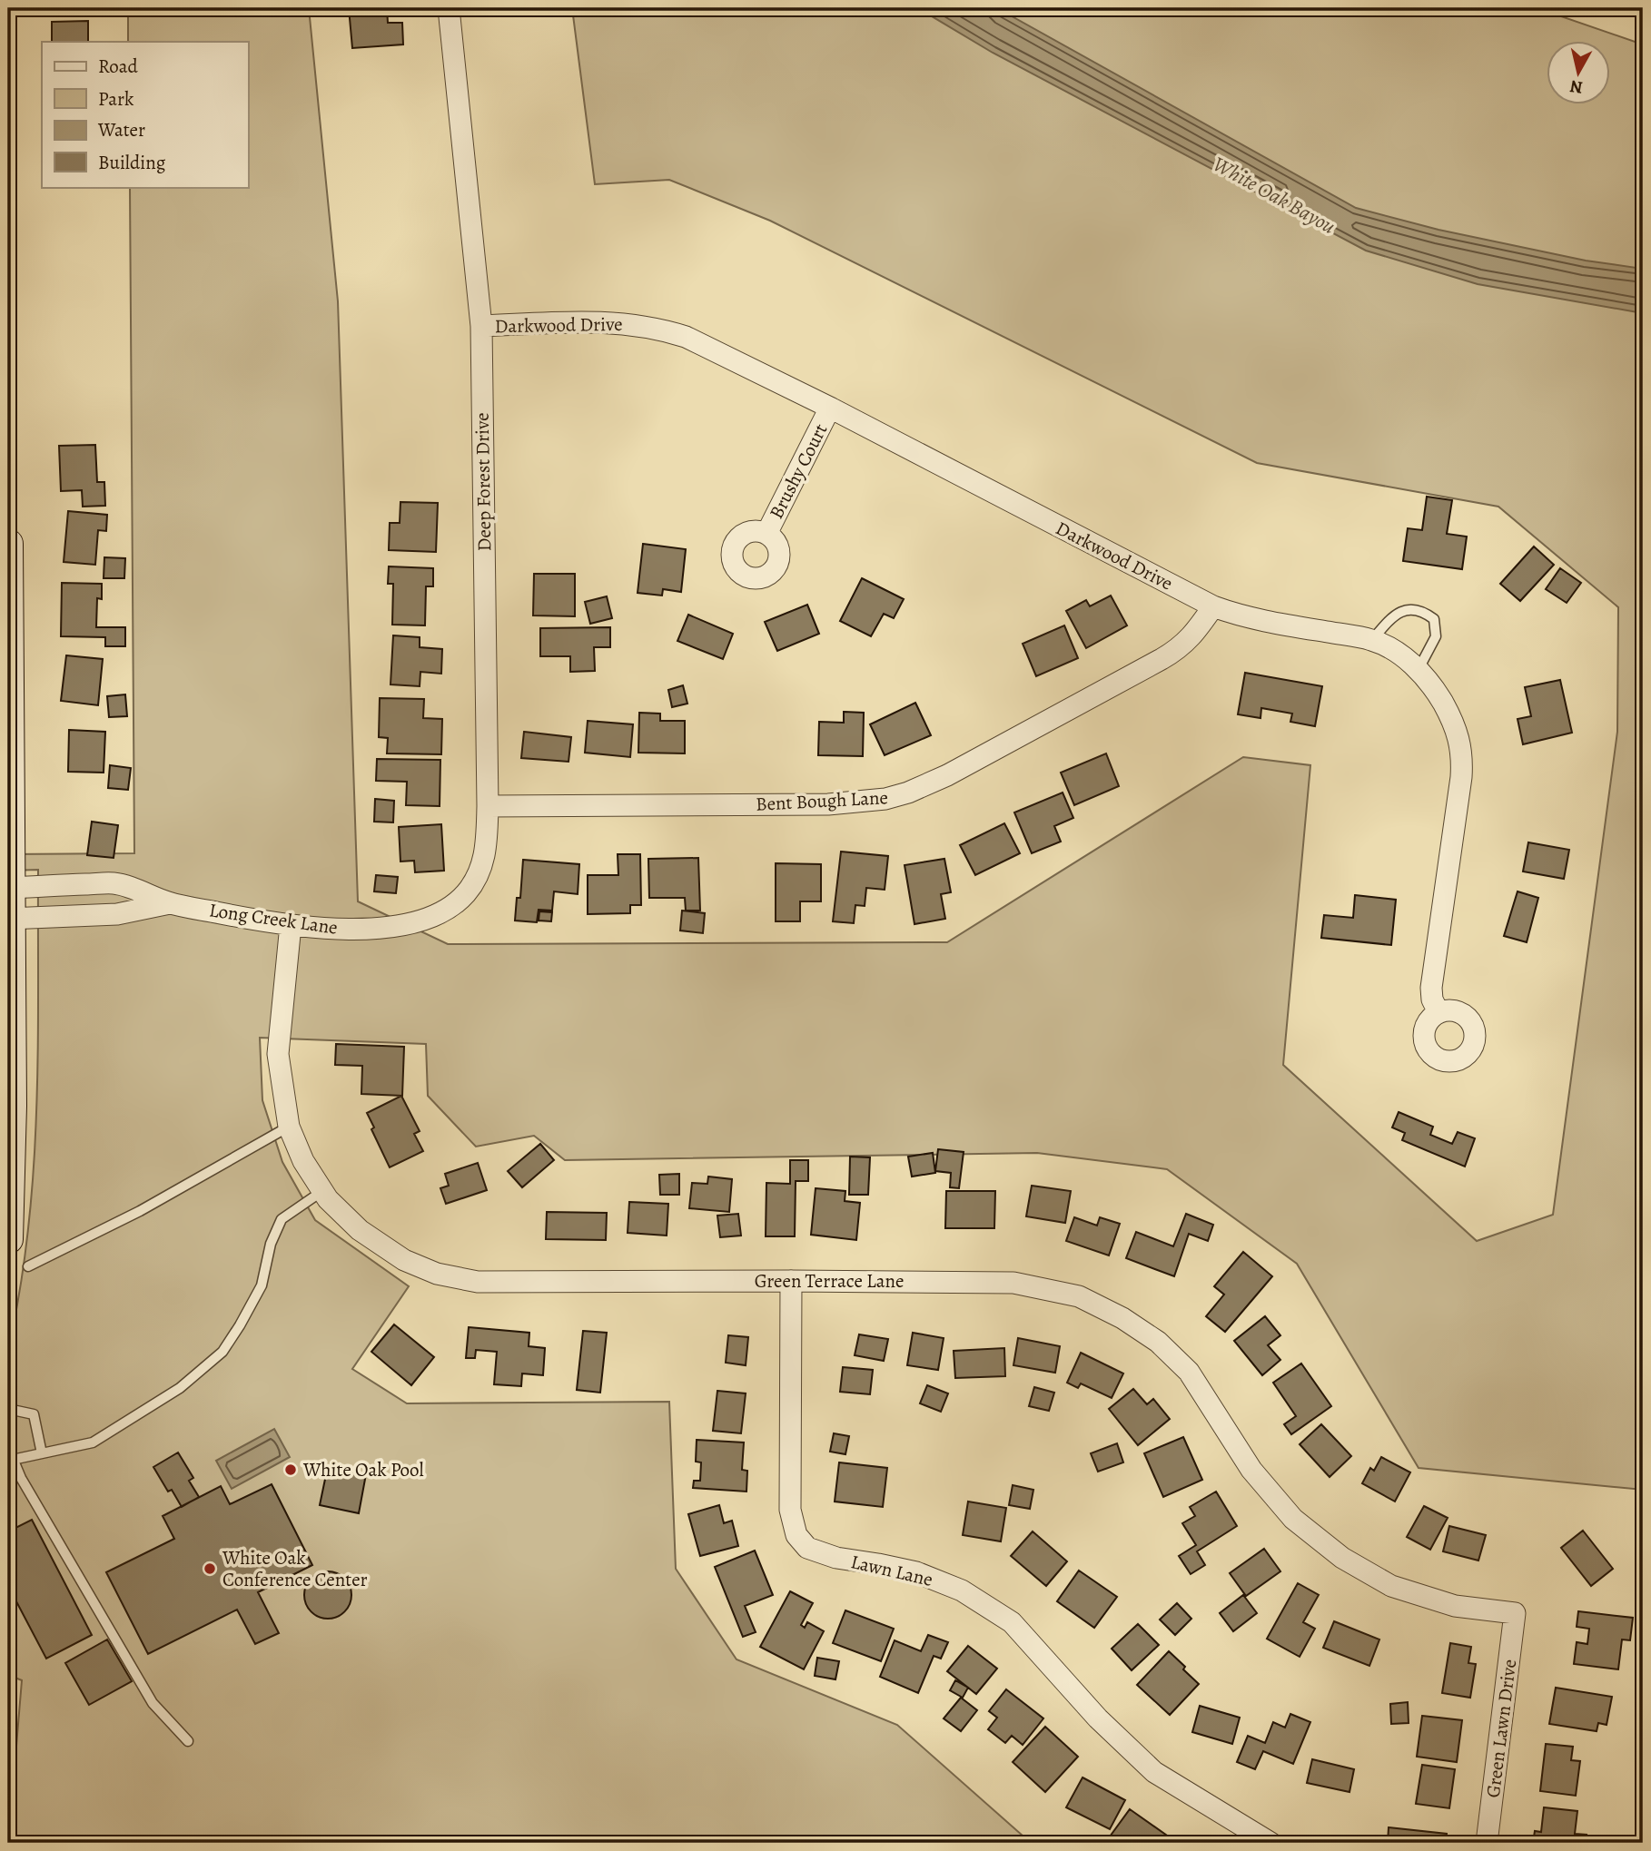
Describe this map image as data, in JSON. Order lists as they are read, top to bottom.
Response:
{
  "streets": {
    "street": [
      "Darkwood Drive",
      "Brushy Court",
      "Deep Forest Drive",
      "Bent Bough Lane",
      "Long Creek Lane",
      "Green Terrace Lane",
      "Lawn Lane",
      "Green Lawn Drive"
    ]
  },
  "crossings": [
    ["Darkwood Drive", "Brushy Court"],
    ["Darkwood Drive", "Deep Forest Drive"],
    ["Darkwood Drive", "Bent Bough Lane"],
    ["Deep Forest Drive", "Bent Bough Lane"],
    ["Deep Forest Drive", "Long Creek Lane"],
    ["Long Creek Lane", "Green Terrace Lane"],
    ["Green Terrace Lane", "Lawn Lane"],
    ["Green Terrace Lane", "Green Lawn Drive"]
  ],
  "water": ["White Oak Bayou"],
  "places": ["White Oak Pool", "White Oak Conference Center"],
  "legend": [
    "Road",
    "Park",
    "Water",
    "Building"
  ],
  "north": "bottom"
}
